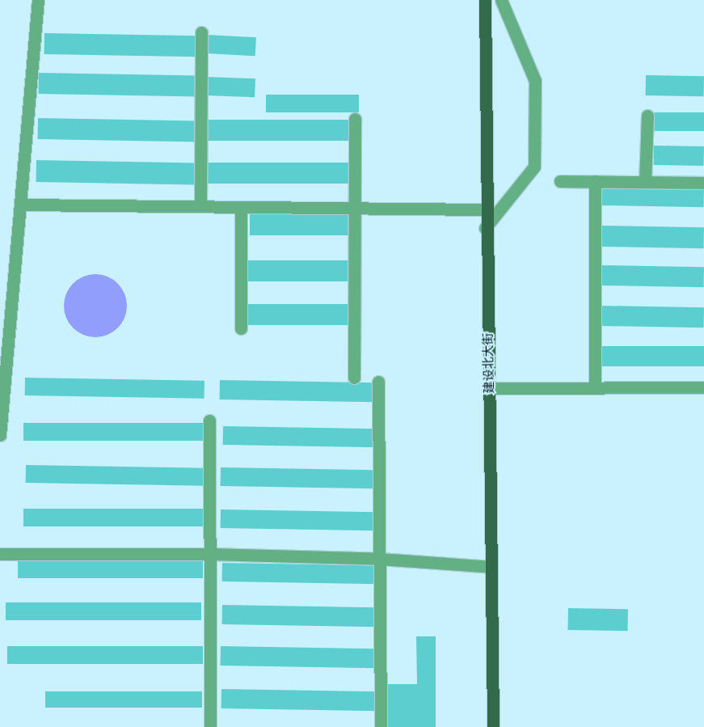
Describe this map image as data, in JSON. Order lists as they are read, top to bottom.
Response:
{
  "streets": {
    "main road": ["建设北大街"]
  }
}
